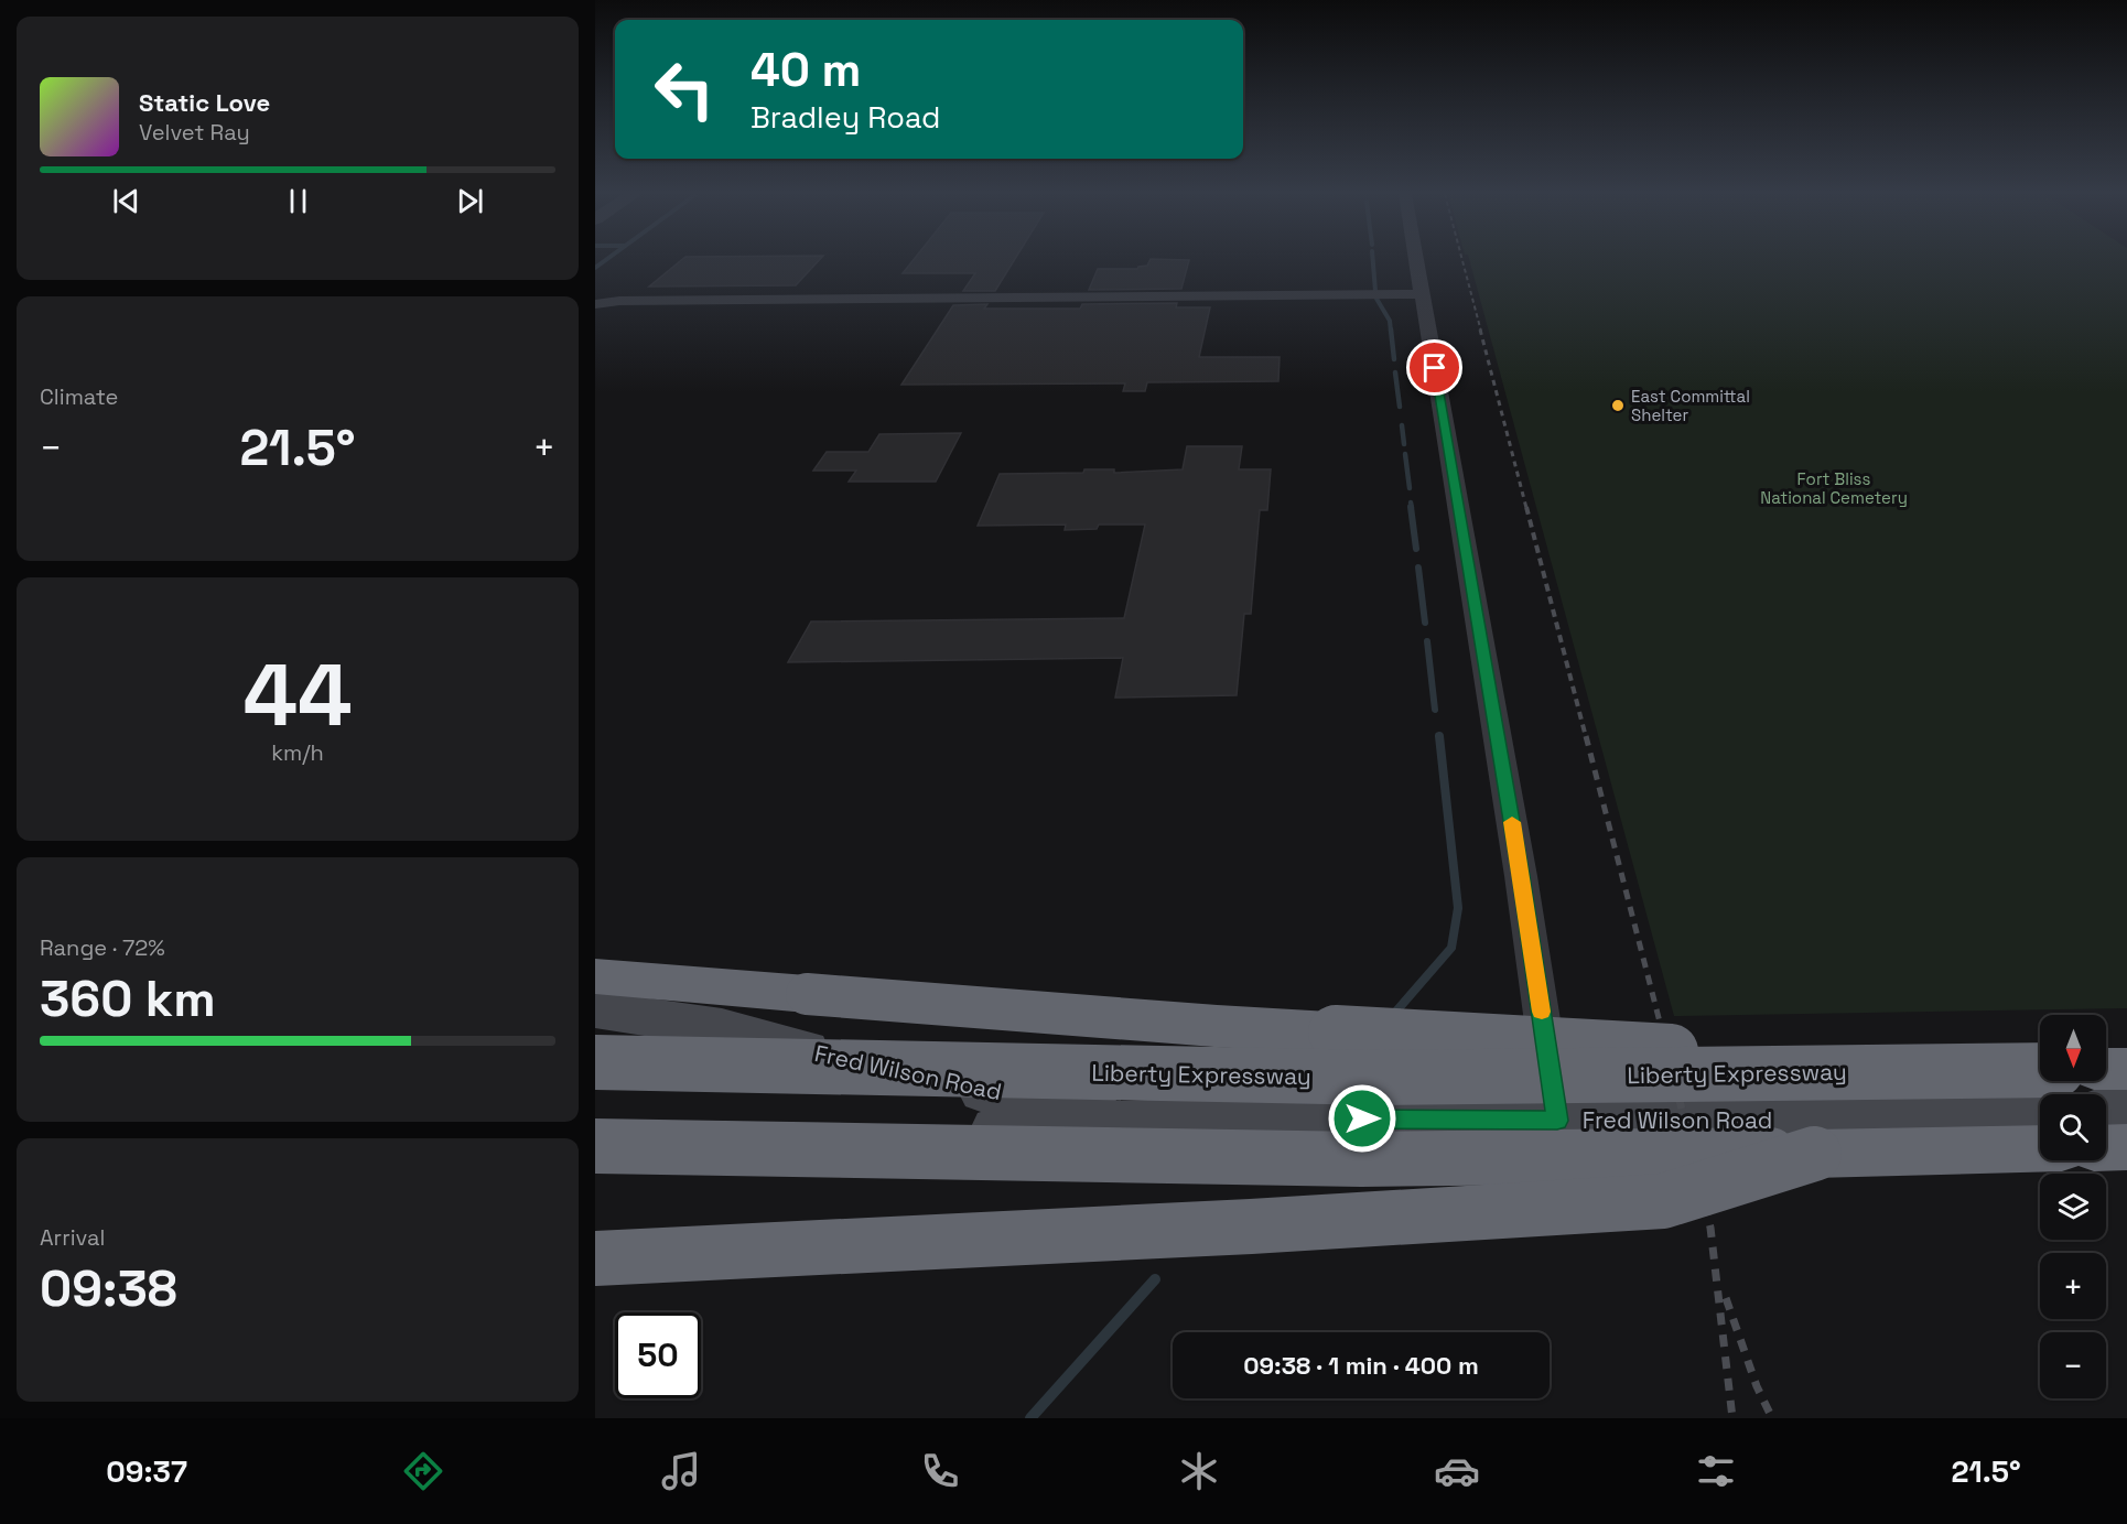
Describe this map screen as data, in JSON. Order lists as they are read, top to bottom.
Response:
{
  "streets": {
    "highway": ["Liberty Expressway"],
    "main road": ["Fred Wilson Road"]
  },
  "parks": ["Fort Bliss National Cemetery"],
  "places": ["East Committal Shelter"],
  "north": "bottom",
  "page": {
    "turn": ["40 m", "Bradley Road"],
    "song": ["Static Love", "Velvet Ray"],
    "tile": [
      "Climate",
      ["44", "km/h"],
      ["Range · 72%", "360 km"],
      ["Arrival", "09:38"]
    ],
    "heat": ["−", "21.5°", "+"],
    "map_buttons": ["+", "−"],
    "limit": "50",
    "trip": "09:38 · 1 min · 400 m",
    "tabs": ["09:37", "21.5°"]
  }
}
